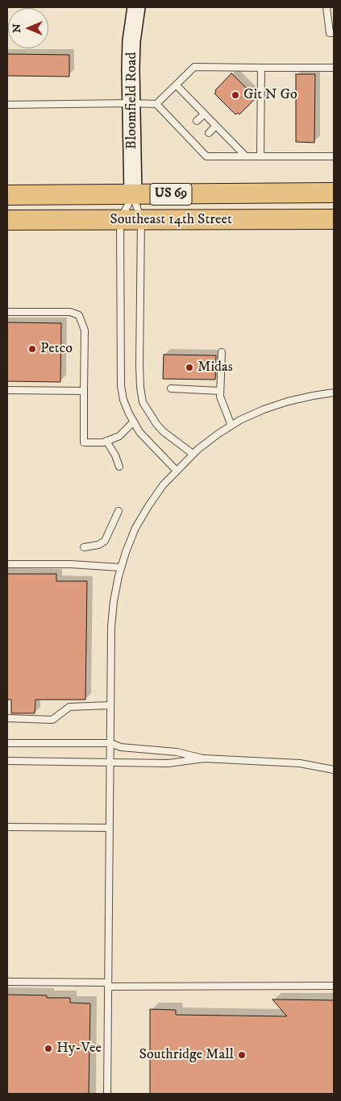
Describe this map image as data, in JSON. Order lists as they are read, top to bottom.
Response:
{
  "streets": {
    "main road": ["US 69", "Southeast 14th Street"],
    "street": ["Bloomfield Road"]
  },
  "crossings": [
    ["Bloomfield Road", "Southeast 14th Street"]
  ],
  "places": [
    "Git N Go",
    "Petco",
    "Midas",
    "Hy-Vee",
    "Southridge Mall"
  ],
  "north": "left"
}
